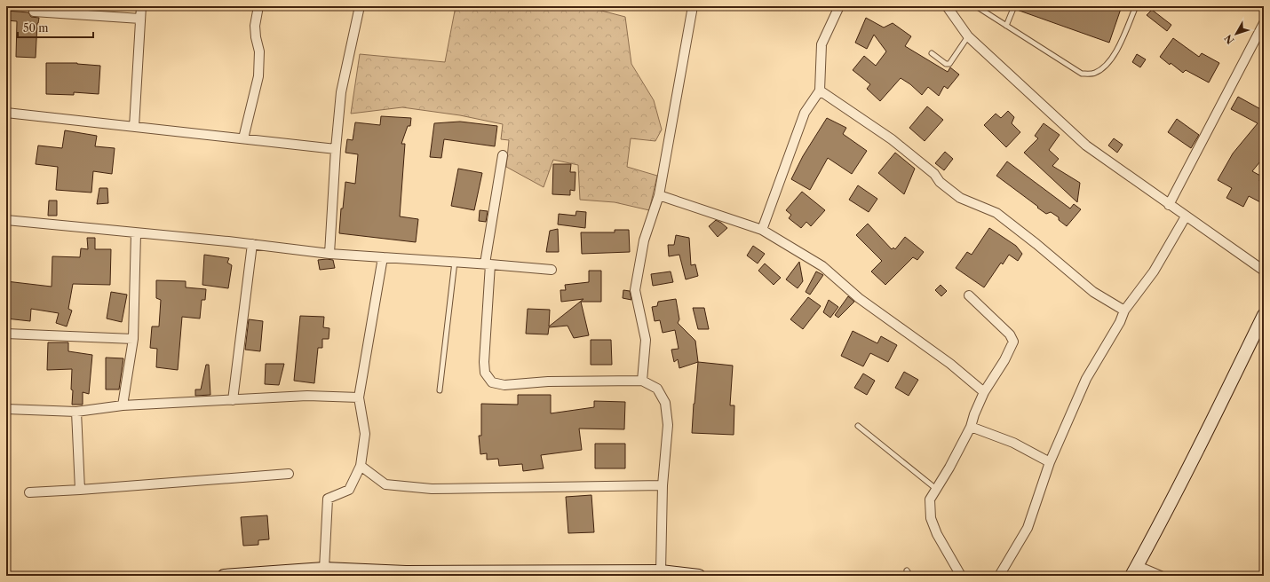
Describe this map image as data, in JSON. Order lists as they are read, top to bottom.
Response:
{
  "scale_bar": "50 m",
  "north": "bottom left"
}
